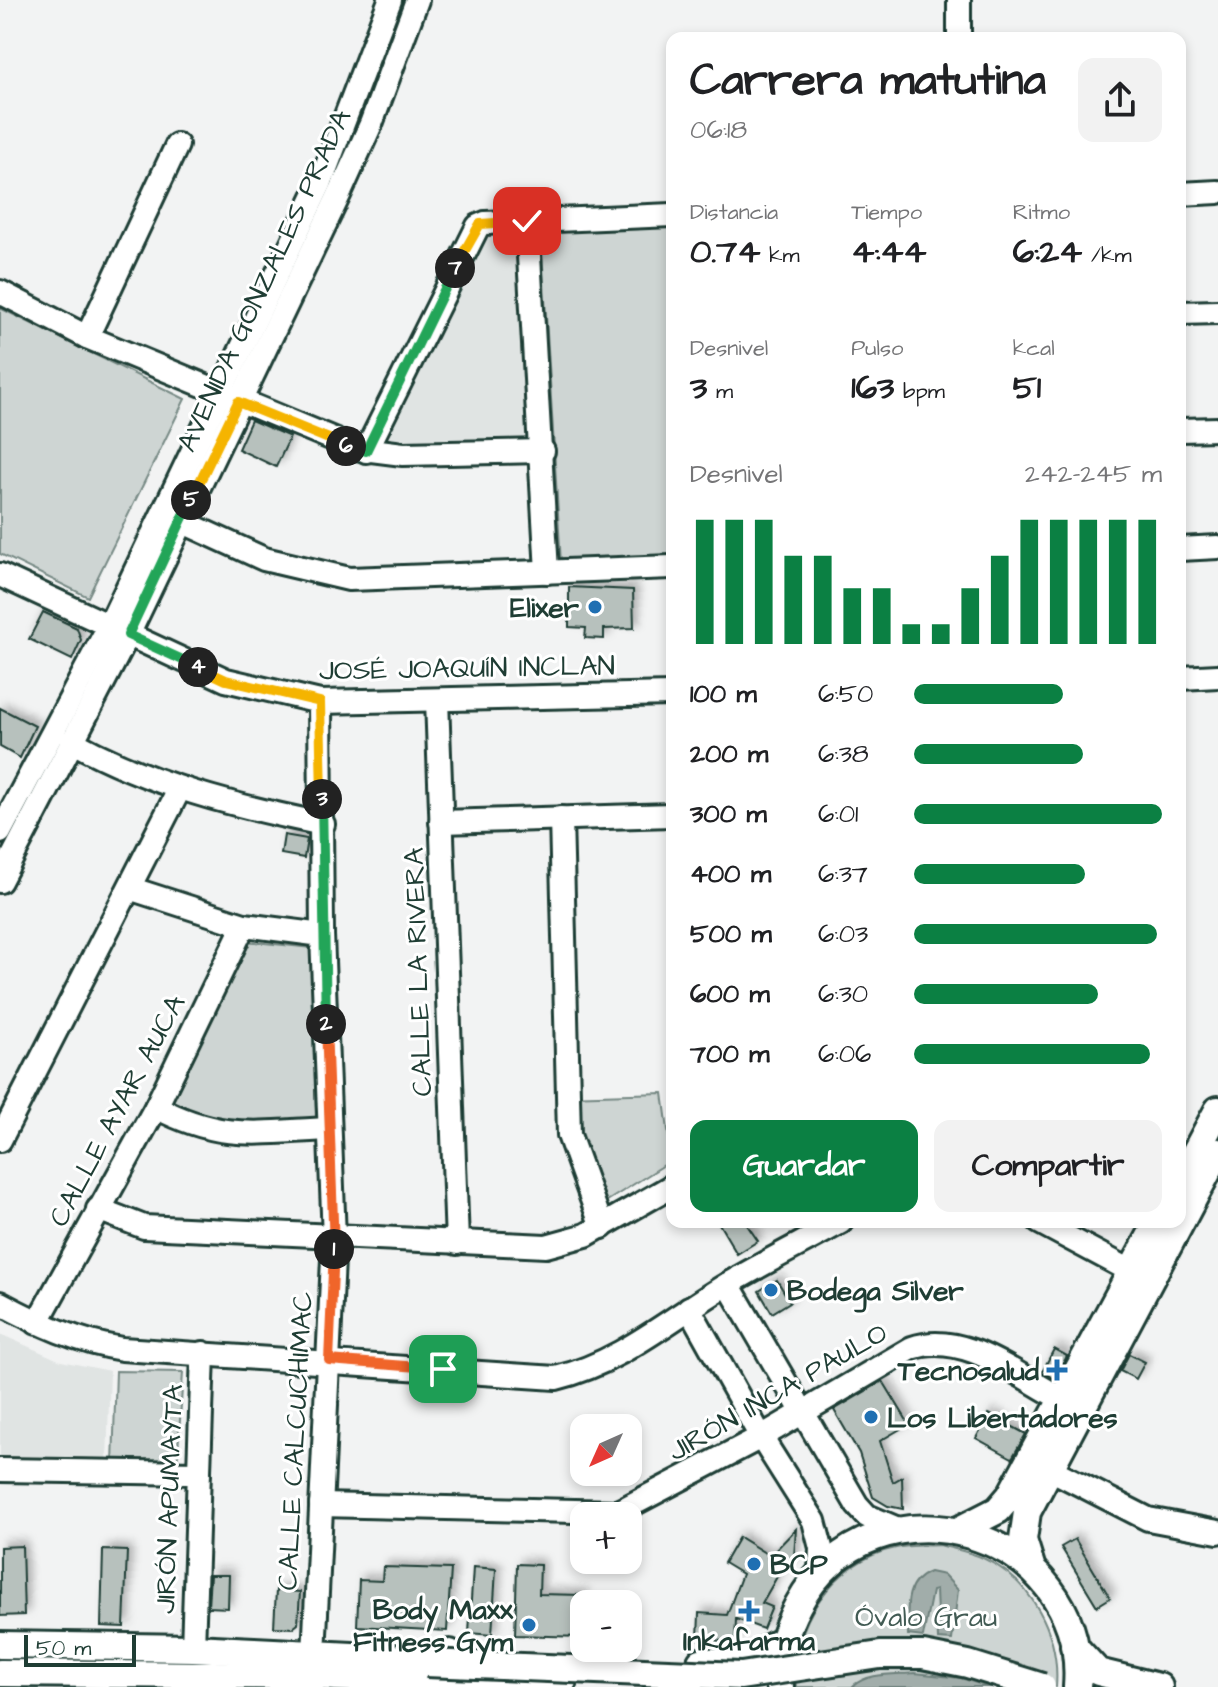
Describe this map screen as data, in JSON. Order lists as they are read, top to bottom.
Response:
{
  "streets": {
    "street": [
      "AVENIDA GONZALES PRADA",
      "JOSÉ JOAQUÍN INCLAN",
      "CALLE LA RIVERA",
      "CALLE AYAR AUCA",
      "JIRÓN INCA PAULO",
      "CALLE CALCUCHIMAC",
      "JIRÓN APUMAYTA"
    ]
  },
  "crossings": [
    ["AVENIDA GONZALES PRADA", "JOSÉ JOAQUÍN INCLAN"],
    ["JOSÉ JOAQUÍN INCLAN", "CALLE LA RIVERA"],
    ["JOSÉ JOAQUÍN INCLAN", "CALLE CALCUCHIMAC"],
    ["JIRÓN INCA PAULO", "CALLE CALCUCHIMAC"]
  ],
  "parks": ["Óvalo Grau"],
  "places": {
    "other": [
      "Elixer",
      "Bodega Silver",
      "Los Libertadores",
      "BCP",
      "Body Maxx Fitness Gym"
    ],
    "health": ["Tecnosalud", "Inkafarma"]
  },
  "scale_bar": "50 m",
  "north": "bottom left",
  "page": {
    "heading": ["Carrera matutina", "06:18"],
    "stats": [
      ["Distancia", "0.74 km"],
      ["Tiempo", "4:44"],
      ["Ritmo", "6:24 /km"],
      ["Desnivel", "3 m"],
      ["Pulso", "163 bpm"],
      ["kcal", "51"]
    ],
    "pins": [
      "7",
      "6",
      "5",
      "4",
      "3",
      "2",
      "1"
    ],
    "chart": ["Desnivel", "242–245 m"],
    "list": [
      {
        "name": "100 m",
        "note": "6:50"
      },
      {
        "name": "200 m",
        "note": "6:38"
      },
      {
        "name": "300 m",
        "note": "6:01"
      },
      {
        "name": "400 m",
        "note": "6:37"
      },
      {
        "name": "500 m",
        "note": "6:03"
      },
      {
        "name": "600 m",
        "note": "6:30"
      },
      {
        "name": "700 m",
        "note": "6:06"
      }
    ],
    "buttons": ["Guardar", "Compartir"],
    "map_buttons": ["+", "−"],
    "scale": "50 m"
  }
}
